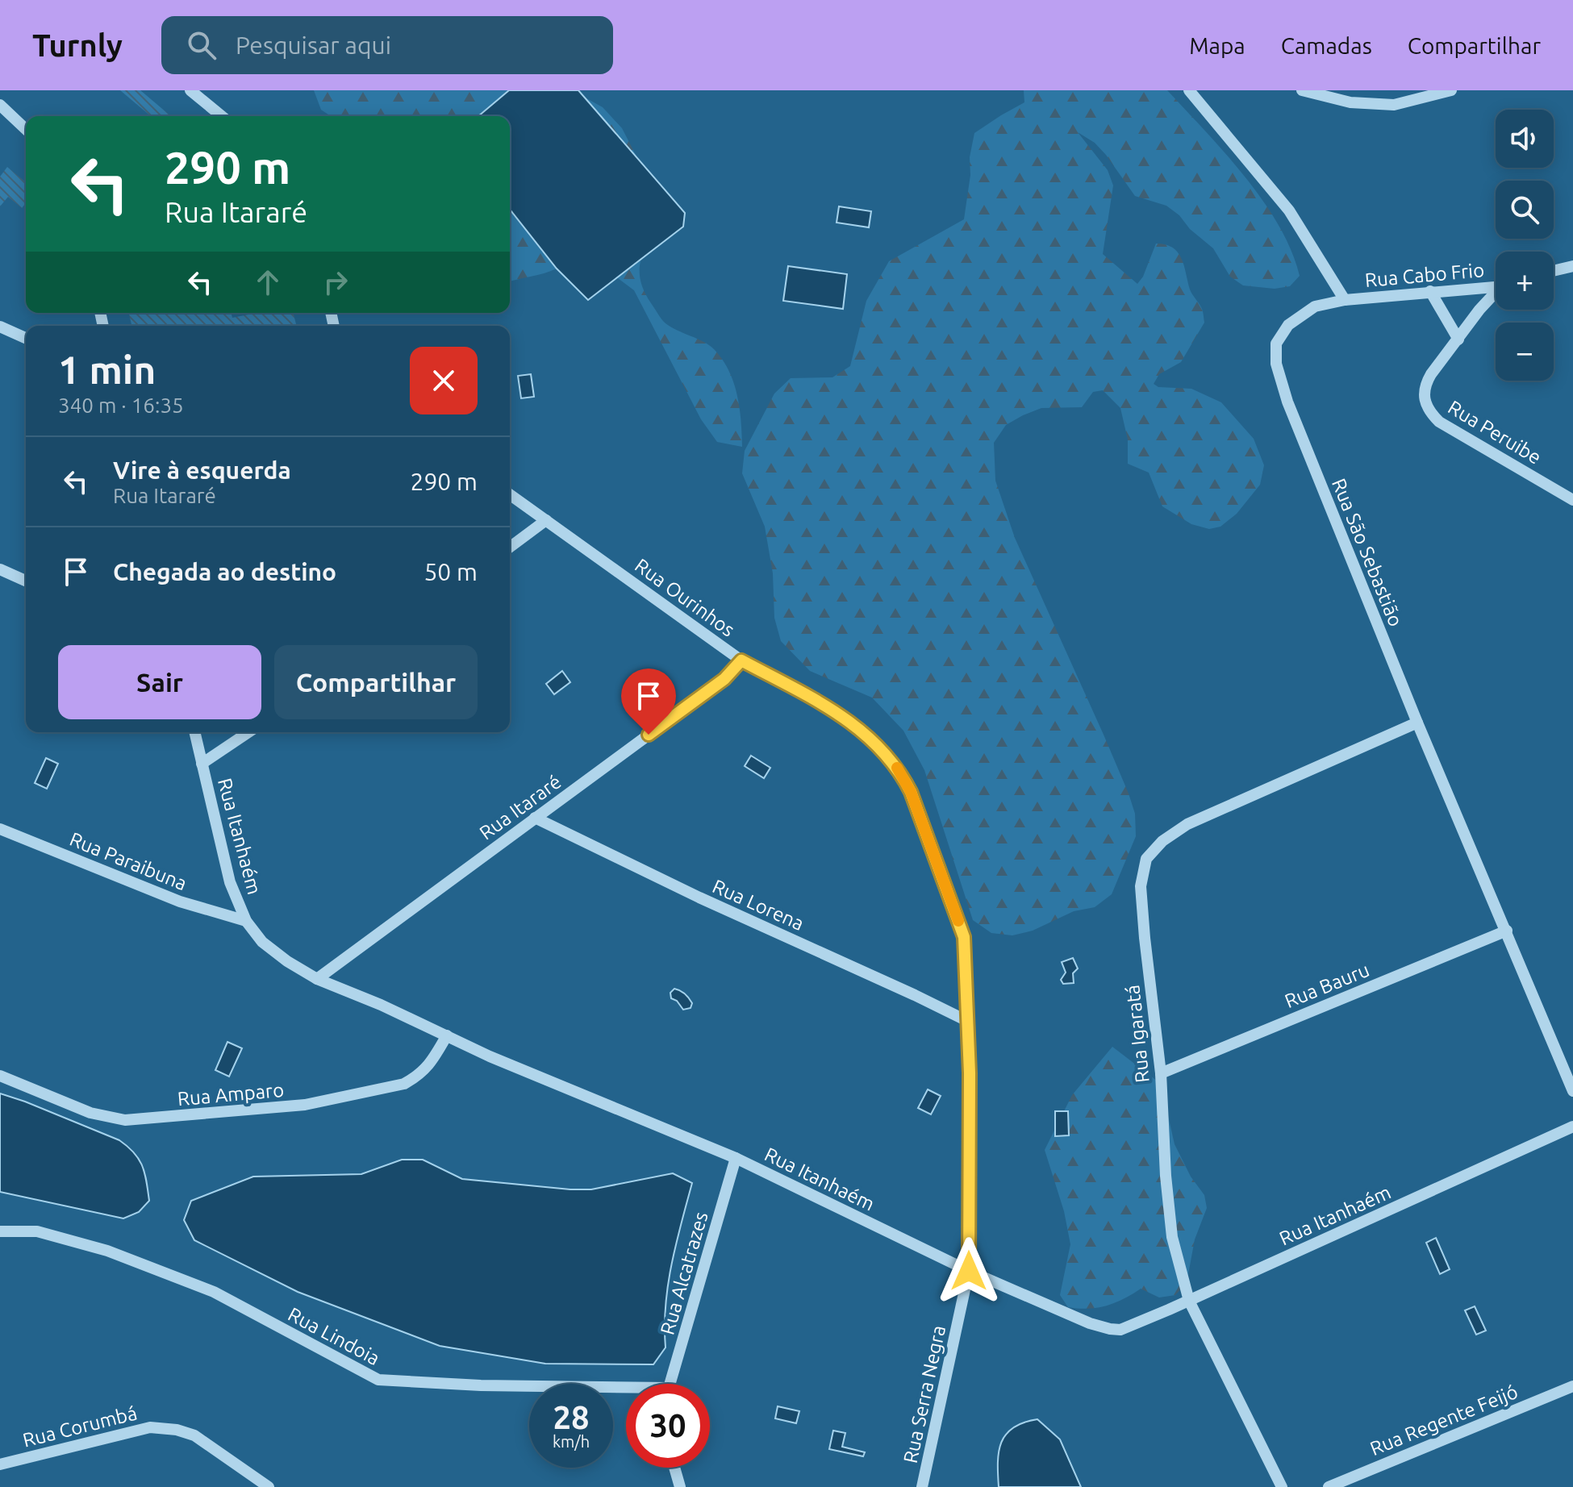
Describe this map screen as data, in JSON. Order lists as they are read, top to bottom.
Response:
{
  "streets": {
    "street": [
      "Rua Cabo Frio",
      "Rua Peruibe",
      "Rua São Sebastião",
      "Rua Ourinhos",
      "Rua Itararé",
      "Rua Itanhaém",
      "Rua Paraibuna",
      "Rua Lorena",
      "Rua Bauru",
      "Rua Igaratá",
      "Rua Amparo",
      "Rua Alcatrazes",
      "Rua Lindoia",
      "Rua Serra Negra",
      "Rua Regente Feijó",
      "Rua Corumbá"
    ]
  },
  "crossings": [
    ["Rua Cabo Frio", "Rua São Sebastião"],
    ["Rua São Sebastião", "Rua Bauru"],
    ["Rua São Sebastião", "Rua Igaratá"],
    ["Rua Ourinhos", "Rua Itararé"],
    ["Rua Ourinhos", "Rua Itanhaém"],
    ["Rua Ourinhos", "Rua Lorena"],
    ["Rua Ourinhos", "Rua Serra Negra"],
    ["Rua Itararé", "Rua Itanhaém"],
    ["Rua Itararé", "Rua Lorena"],
    ["Rua Itanhaém", "Rua Paraibuna"],
    ["Rua Itanhaém", "Rua Igaratá"],
    ["Rua Itanhaém", "Rua Amparo"],
    ["Rua Itanhaém", "Rua Alcatrazes"],
    ["Rua Itanhaém", "Rua Serra Negra"],
    ["Rua Bauru", "Rua Igaratá"]
  ],
  "page": {
    "header": "Turnly",
    "search": "Pesquisar aqui",
    "nav": ["Mapa", "Camadas", "Compartilhar"],
    "map_buttons": ["+", "−"],
    "turn": ["290 m", "Rua Itararé"],
    "heading": ["1 min", "340 m · 16:35"],
    "list": [
      {
        "name": "Vire à esquerda",
        "note": "Rua Itararé",
        "value": "290 m"
      },
      {
        "name": "Chegada ao destino",
        "value": "50 m"
      }
    ],
    "buttons": ["Sair", "Compartilhar"],
    "speed": "28 km/h",
    "limit": "30"
  }
}
